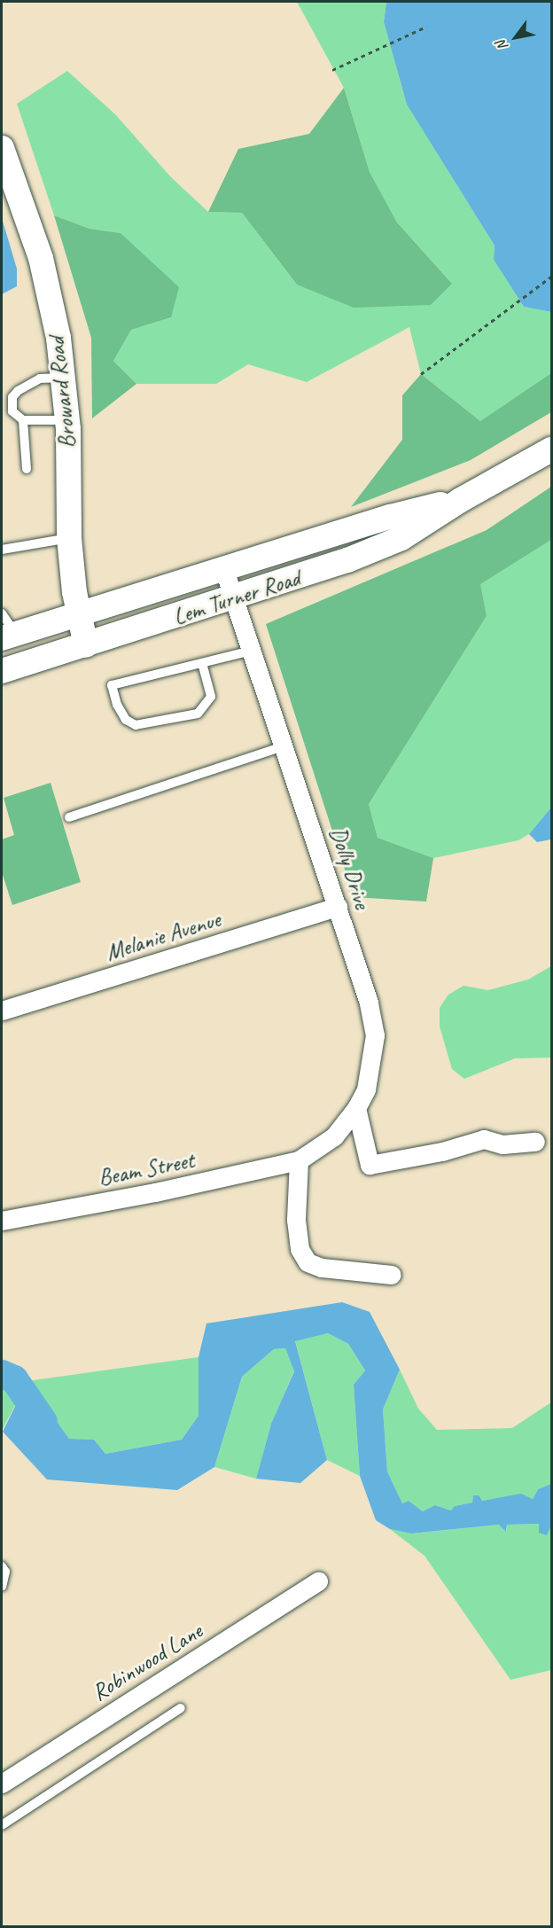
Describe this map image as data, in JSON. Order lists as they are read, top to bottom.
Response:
{
  "streets": {
    "main road": ["Broward Road", "Lem Turner Road"],
    "street": [
      "Dolly Drive",
      "Melanie Avenue",
      "Beam Street",
      "Robinwood Lane"
    ]
  },
  "crossings": [
    ["Broward Road", "Lem Turner Road"],
    ["Lem Turner Road", "Dolly Drive"],
    ["Dolly Drive", "Melanie Avenue"],
    ["Dolly Drive", "Beam Street"]
  ],
  "north": "bottom left"
}
